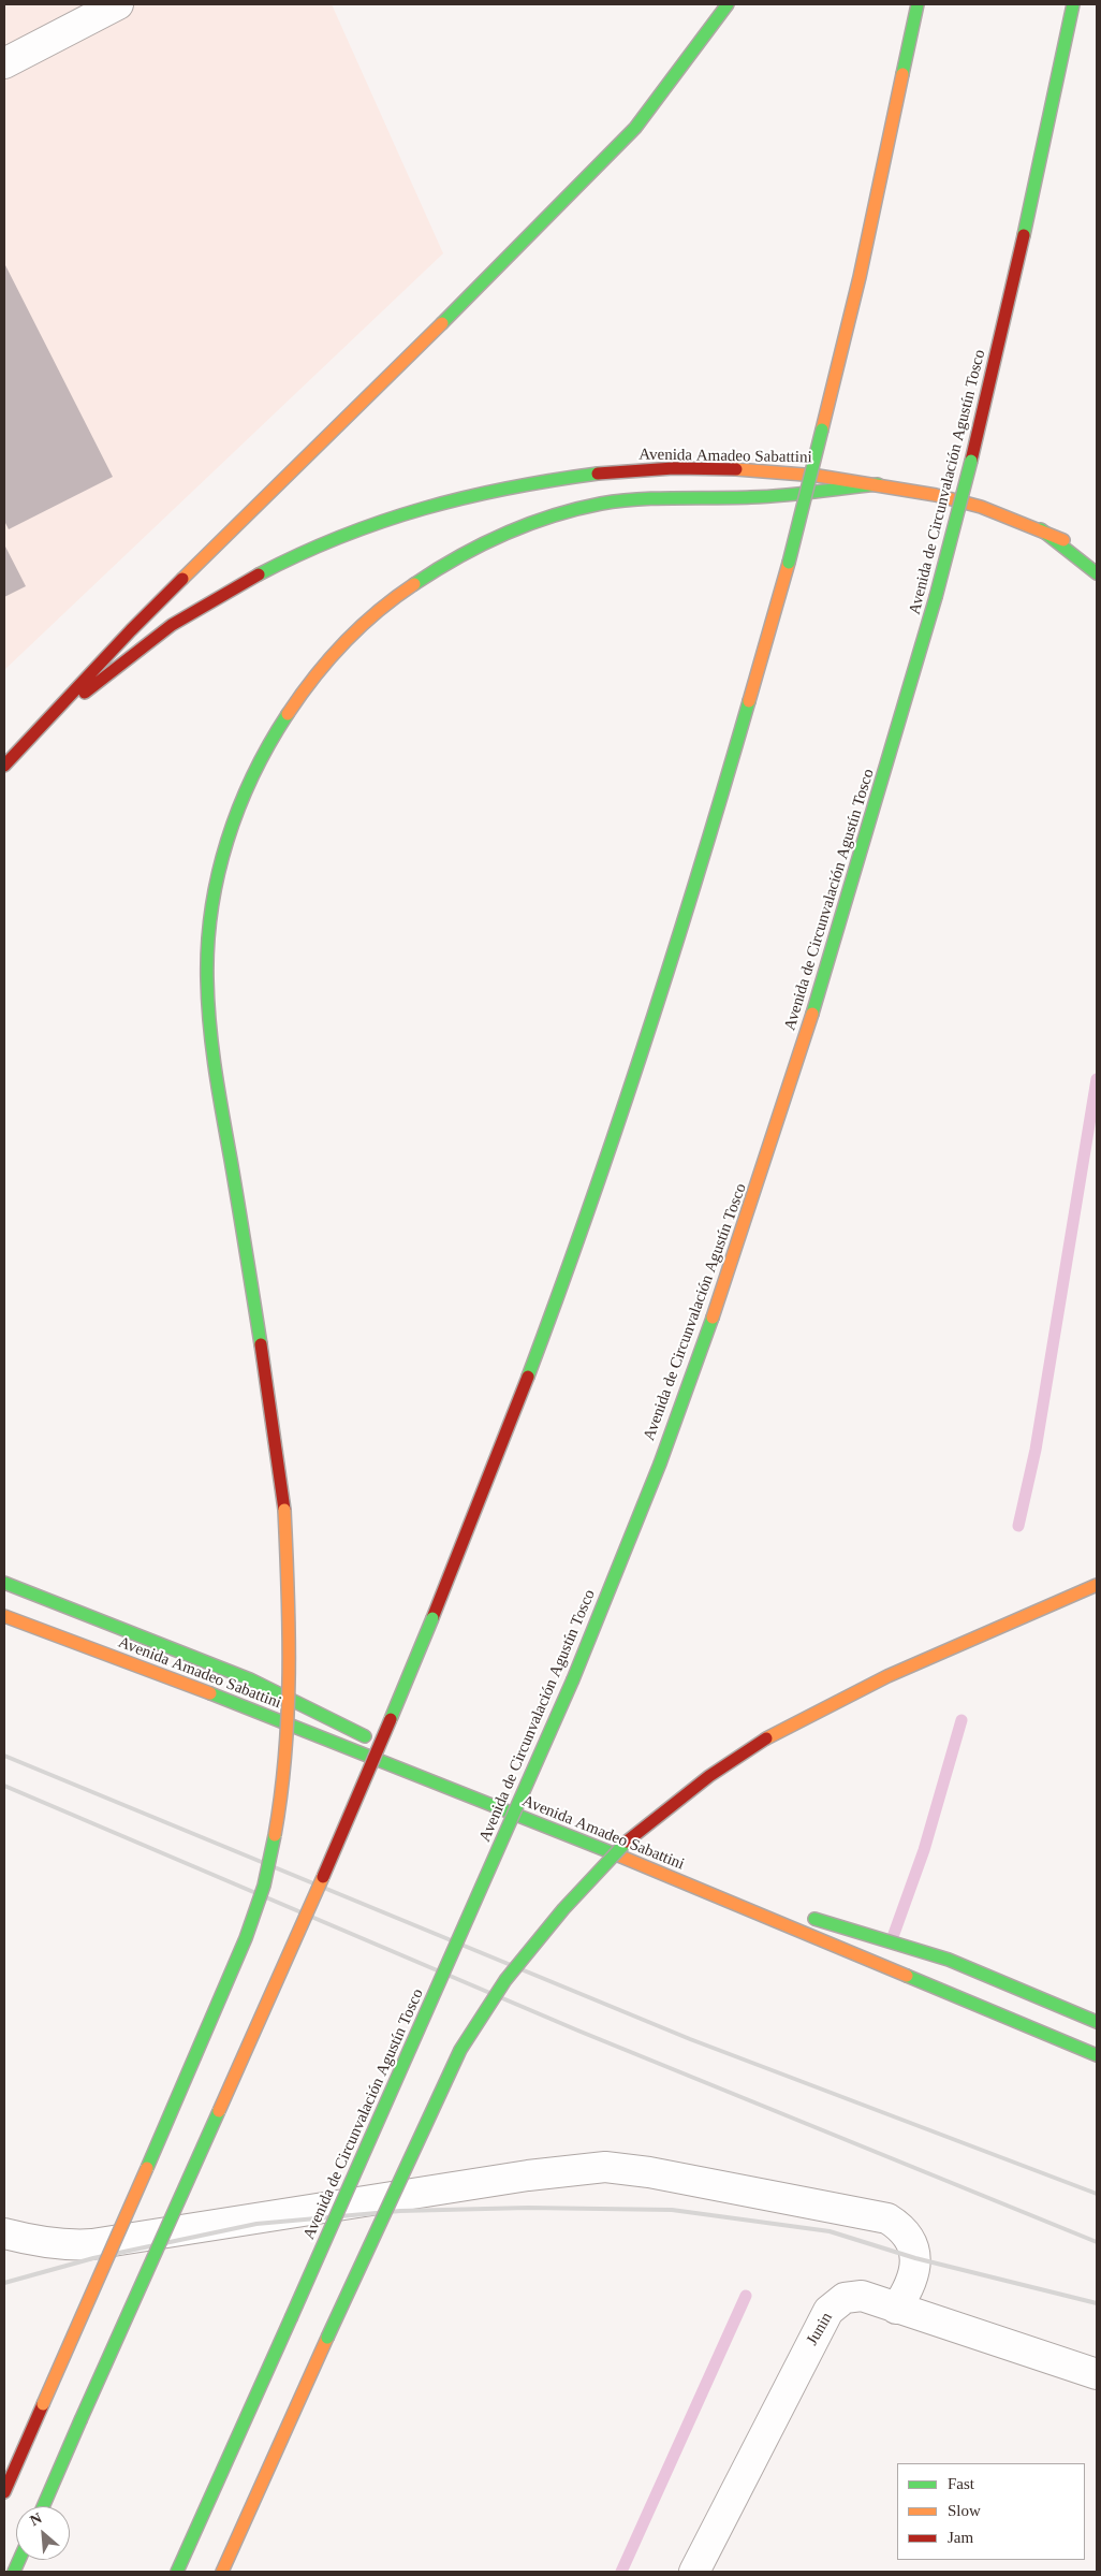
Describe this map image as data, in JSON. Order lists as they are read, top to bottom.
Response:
{
  "streets": {
    "main road": ["Avenida Amadeo Sabattini", "Avenida de Circunvalación Agustín Tosco"],
    "street": ["Junin"]
  },
  "legend": ["Fast", "Slow", "Jam"],
  "north": "top left"
}
